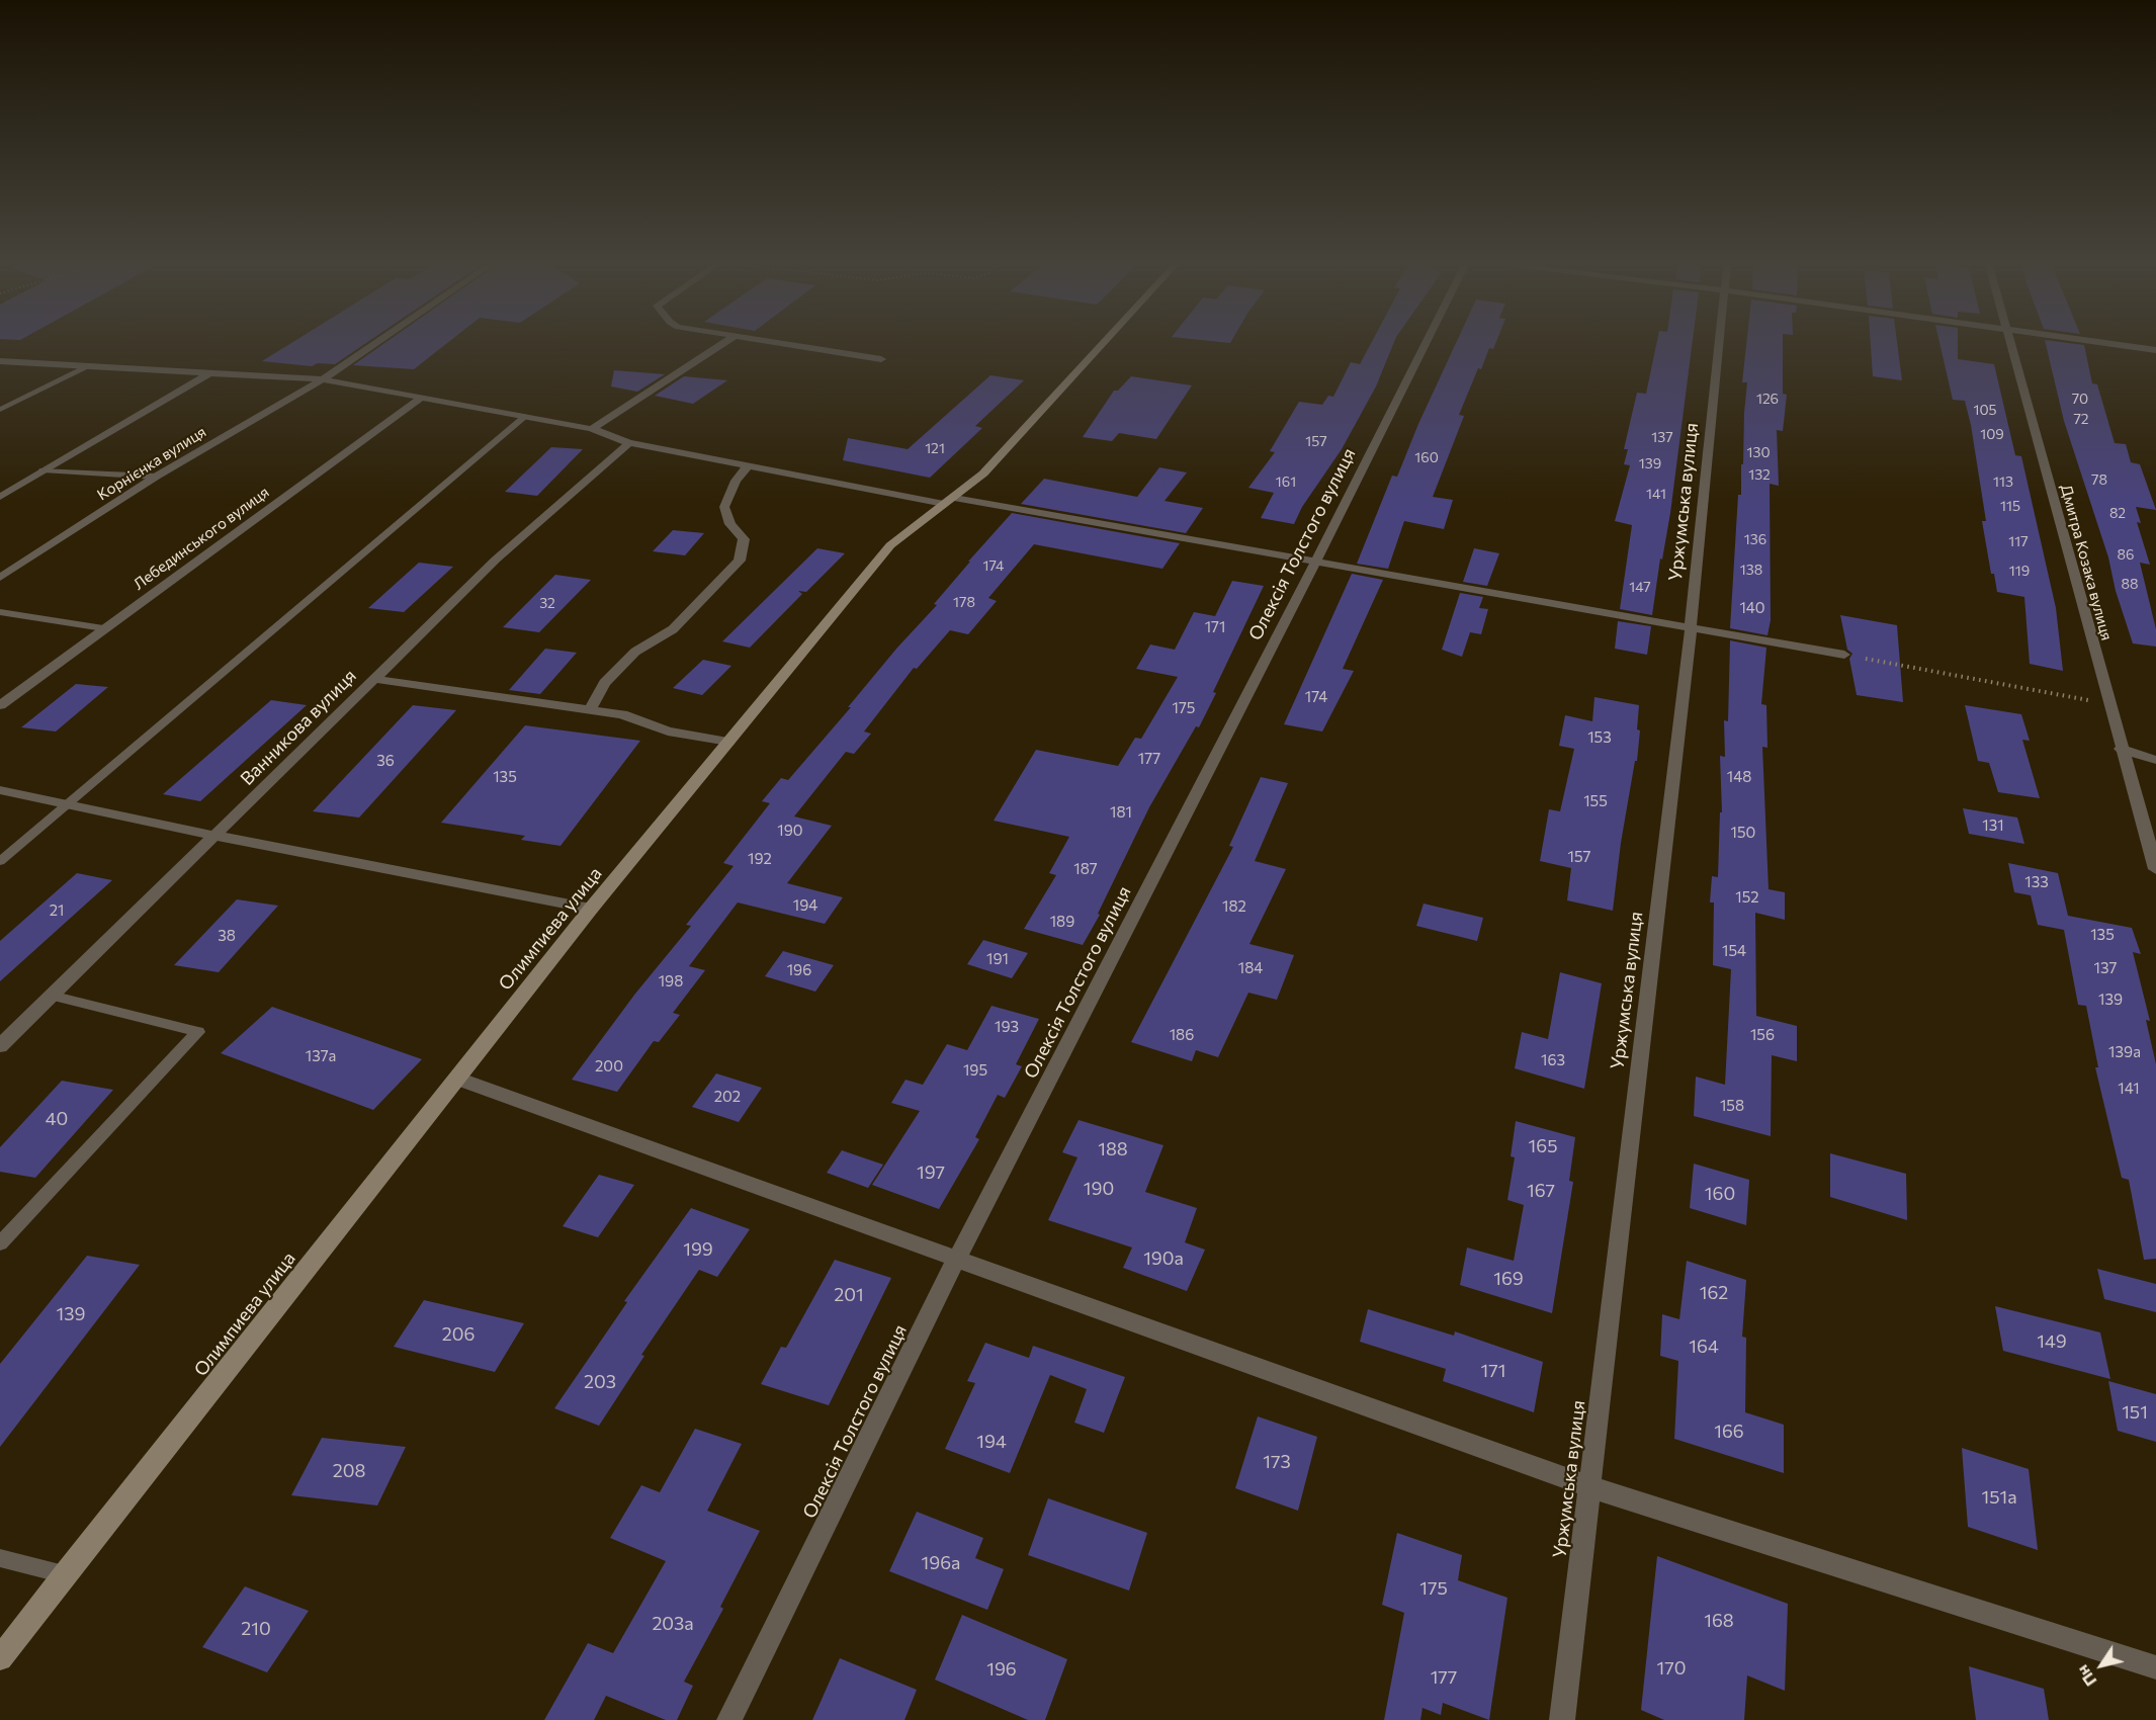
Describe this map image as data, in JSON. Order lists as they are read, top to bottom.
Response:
{
  "streets": {
    "main road": ["Олимпиева улица"],
    "street": [
      "Корнієнка вулиця",
      "Уржумська вулиця",
      "Лебединського вулиця",
      "Олексія Толстого вулиця",
      "Дмитра Козака вулиця",
      "Ванникова вулиця"
    ]
  },
  "house_numbers": [
    "126",
    "70",
    "105",
    "72",
    "109",
    "137",
    "157",
    "121",
    "130",
    "160",
    "139",
    "132",
    "78",
    "161",
    "113",
    "141",
    "115",
    "82",
    "136",
    "117",
    "86",
    "174",
    "138",
    "119",
    "88",
    "147",
    "178",
    "32",
    "140",
    "171",
    "174",
    "175",
    "153",
    "177",
    "36",
    "135",
    "148",
    "155",
    "181",
    "131",
    "190",
    "150",
    "157",
    "192",
    "187",
    "133",
    "152",
    "194",
    "182",
    "21",
    "189",
    "135",
    "38",
    "154",
    "191",
    "184",
    "137",
    "196",
    "198",
    "139",
    "193",
    "186",
    "156",
    "139а",
    "137а",
    "163",
    "200",
    "195",
    "141",
    "202",
    "158",
    "40",
    "165",
    "188",
    "197",
    "190",
    "167",
    "160",
    "199",
    "190а",
    "169",
    "162",
    "201",
    "139",
    "206",
    "149",
    "164",
    "171",
    "203",
    "151",
    "166",
    "194",
    "173",
    "208",
    "151а",
    "196а",
    "175",
    "168",
    "203а",
    "210",
    "170",
    "196",
    "177"
  ],
  "north": "bottom left"
}
